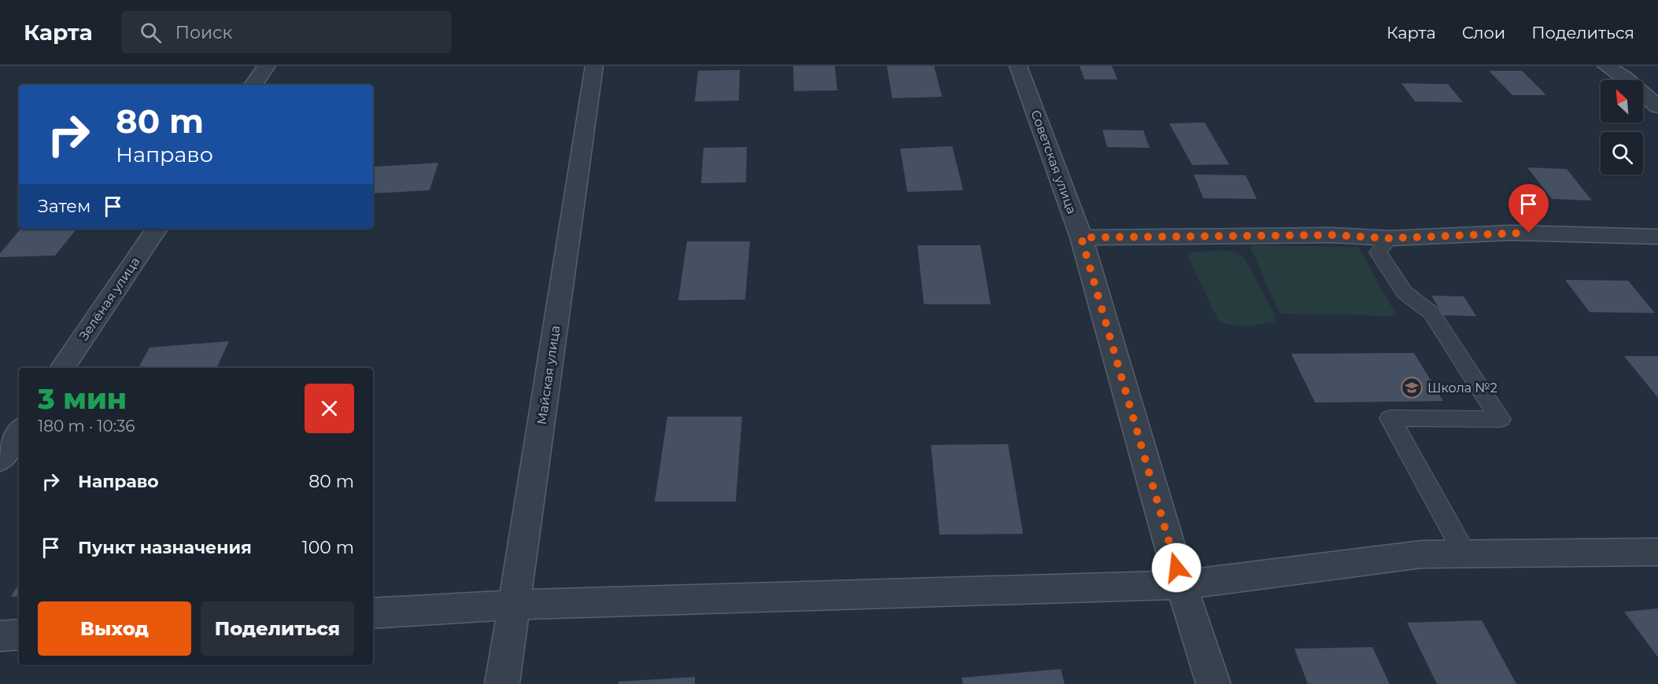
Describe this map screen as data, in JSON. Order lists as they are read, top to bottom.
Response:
{
  "streets": {
    "street": ["Советская улица", "Зелёная улица", "Майская улица"]
  },
  "places": {
    "school or university": ["Школа №2"]
  },
  "north": "top left",
  "page": {
    "header": "Карта",
    "search": "Поиск",
    "nav": ["Карта", "Слои", "Поделиться"],
    "turn": ["80 m", "Направо"],
    "then": "Затем",
    "heading": ["3 мин", "180 m · 10:36"],
    "list": [
      {
        "name": "Направо",
        "value": "80 m"
      },
      {
        "name": "Пункт назначения",
        "value": "100 m"
      }
    ],
    "buttons": ["Выход", "Поделиться"]
  }
}
